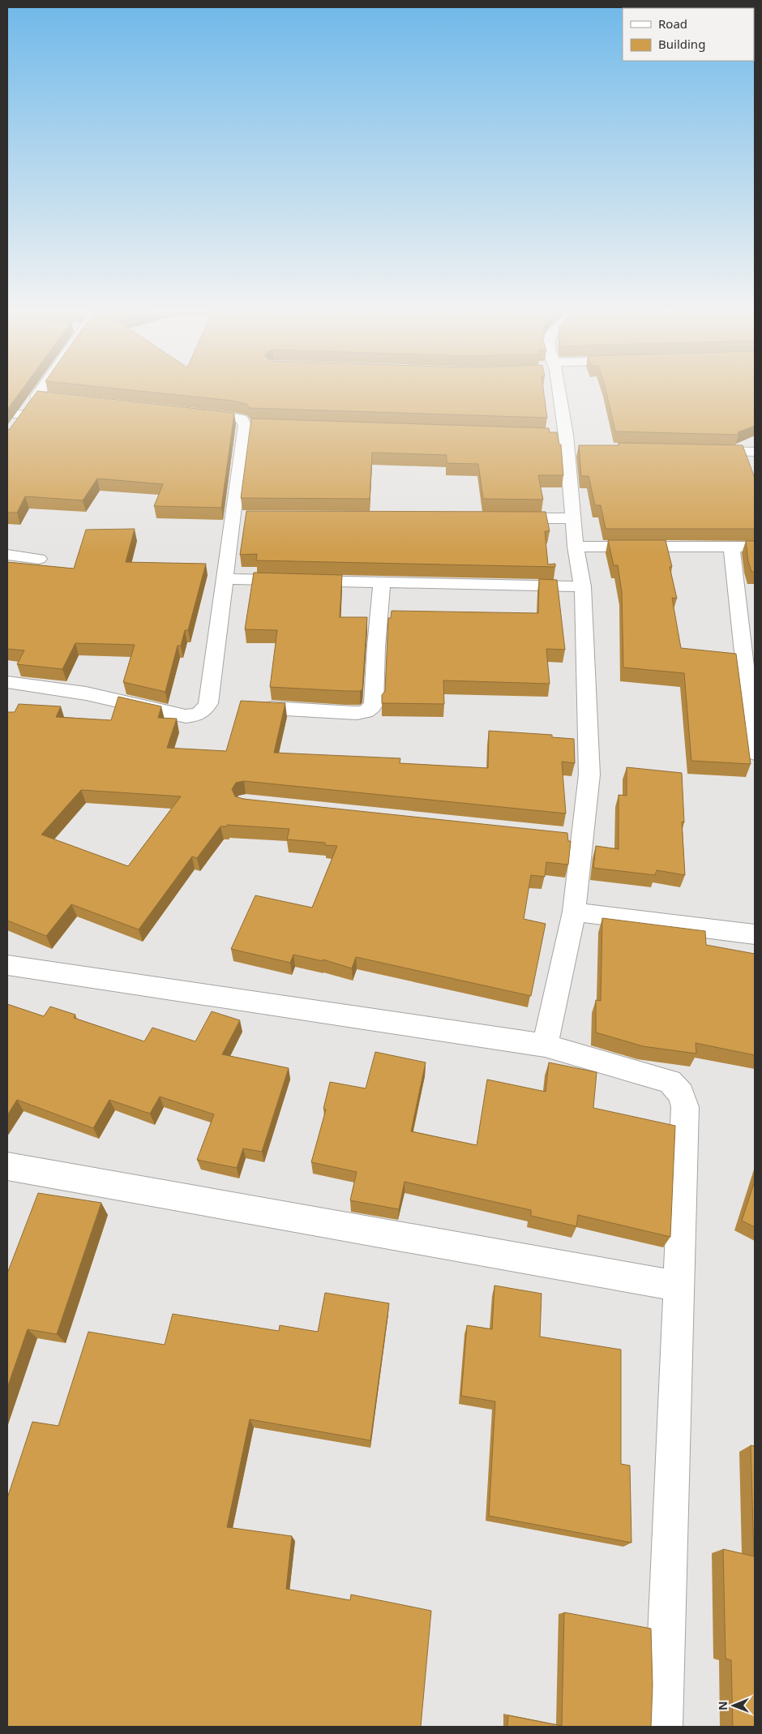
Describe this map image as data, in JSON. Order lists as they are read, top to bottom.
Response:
{
  "legend": ["Road", "Building"],
  "north": "left"
}
